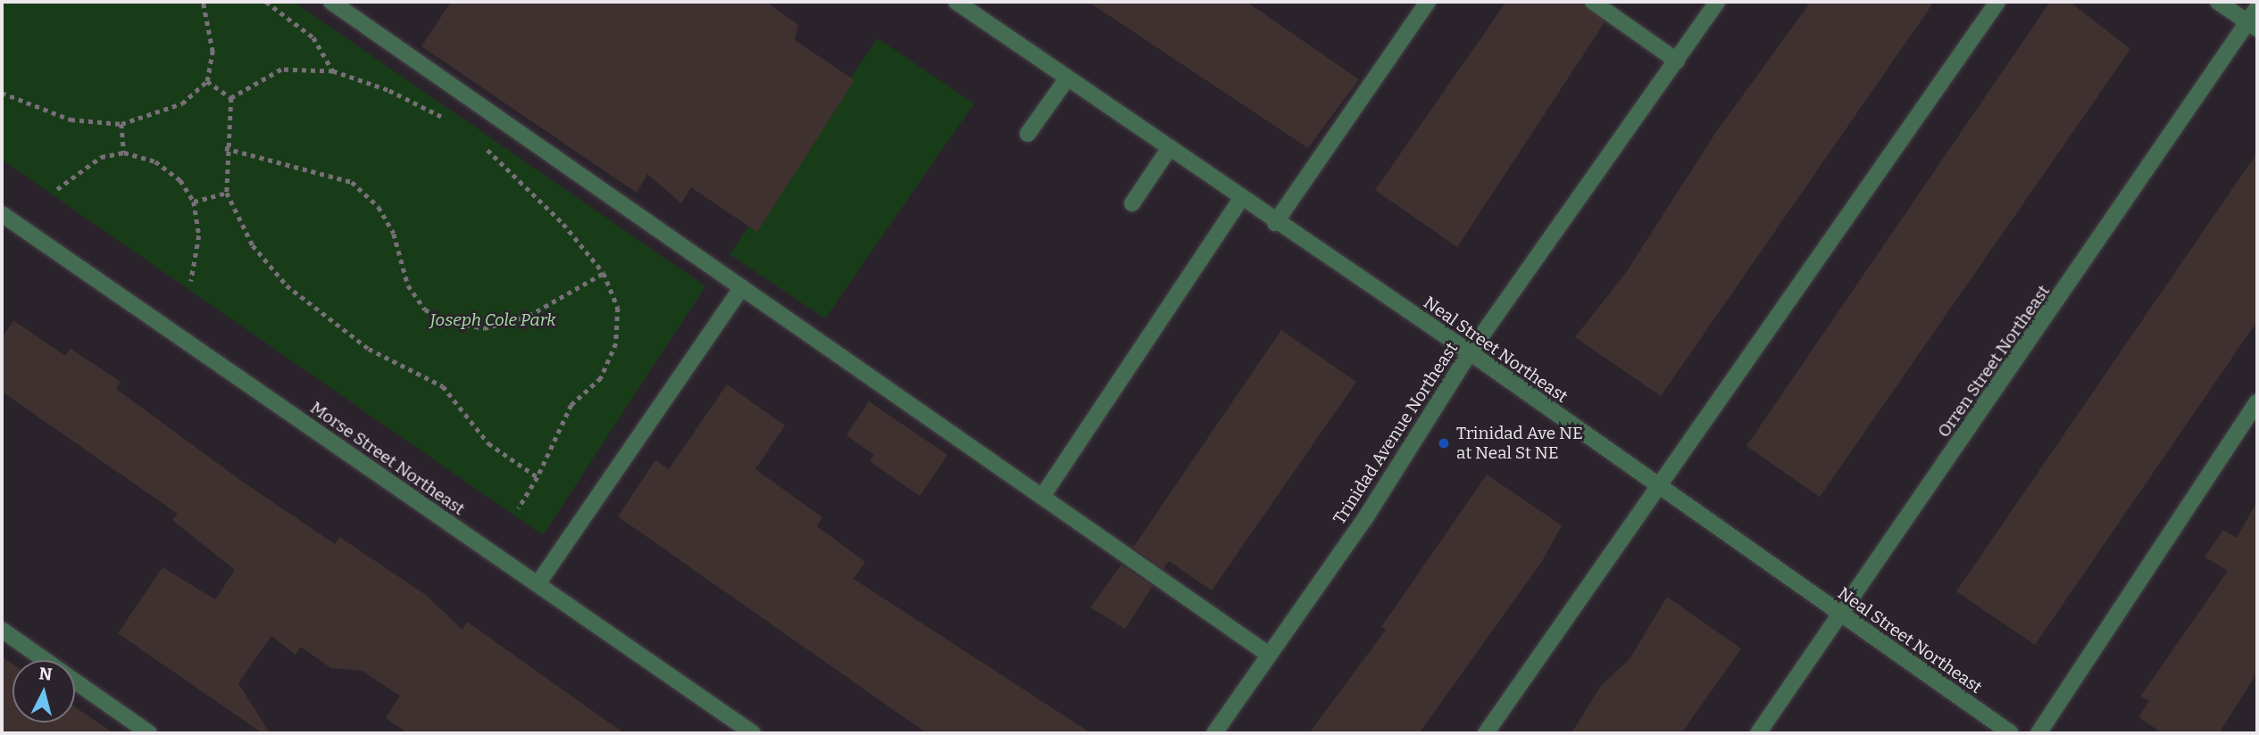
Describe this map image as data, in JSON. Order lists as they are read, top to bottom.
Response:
{
  "streets": {
    "street": [
      "Neal Street Northeast",
      "Orren Street Northeast",
      "Trinidad Avenue Northeast",
      "Morse Street Northeast"
    ]
  },
  "crossings": [
    ["Neal Street Northeast", "Orren Street Northeast"],
    ["Neal Street Northeast", "Trinidad Avenue Northeast"]
  ],
  "parks": ["Joseph Cole Park"],
  "places": ["Trinidad Ave NE at Neal St NE"],
  "north": "top"
}
